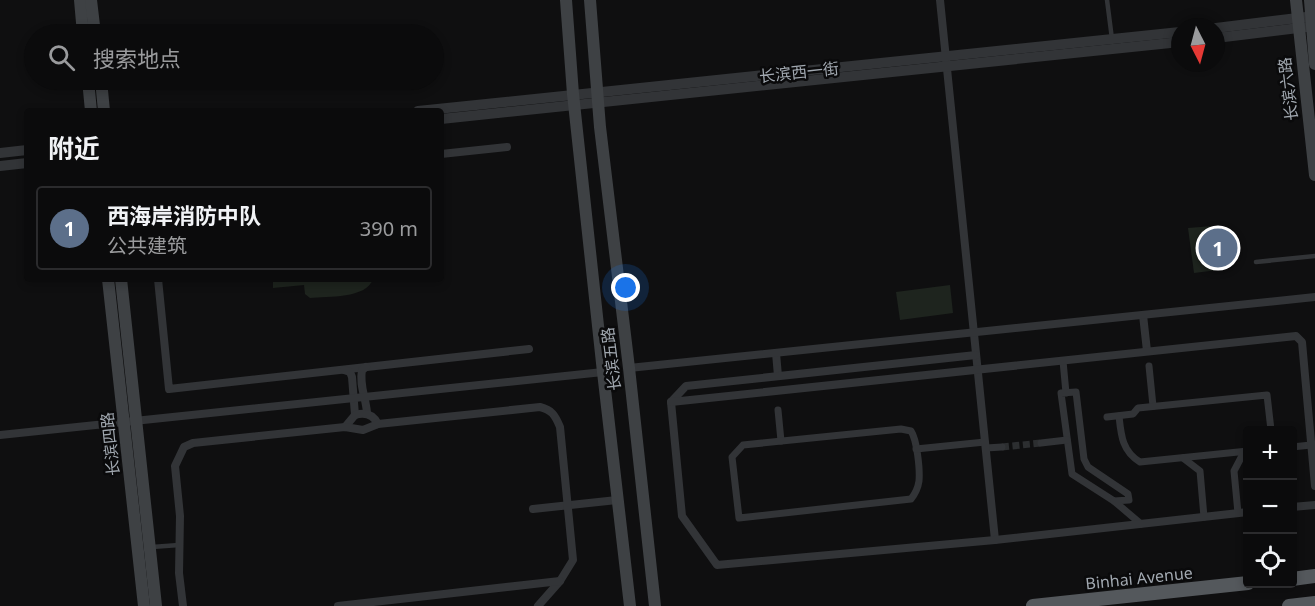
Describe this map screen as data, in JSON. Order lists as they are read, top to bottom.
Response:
{
  "streets": {
    "highway": ["Binhai Avenue"],
    "main road": ["长滨六路", "长滨五路", "长滨四路"],
    "street": ["长滨西一街"]
  },
  "crossings": [
    ["长滨西一街", "长滨五路"]
  ],
  "north": "bottom",
  "page": {
    "search": "搜索地点",
    "heading": "附近",
    "list": [
      {
        "mark": "1",
        "name": "西海岸消防中队",
        "note": "公共建筑",
        "value": "390 m"
      }
    ],
    "pins": "1",
    "map_buttons": ["+", "−"]
  }
}
